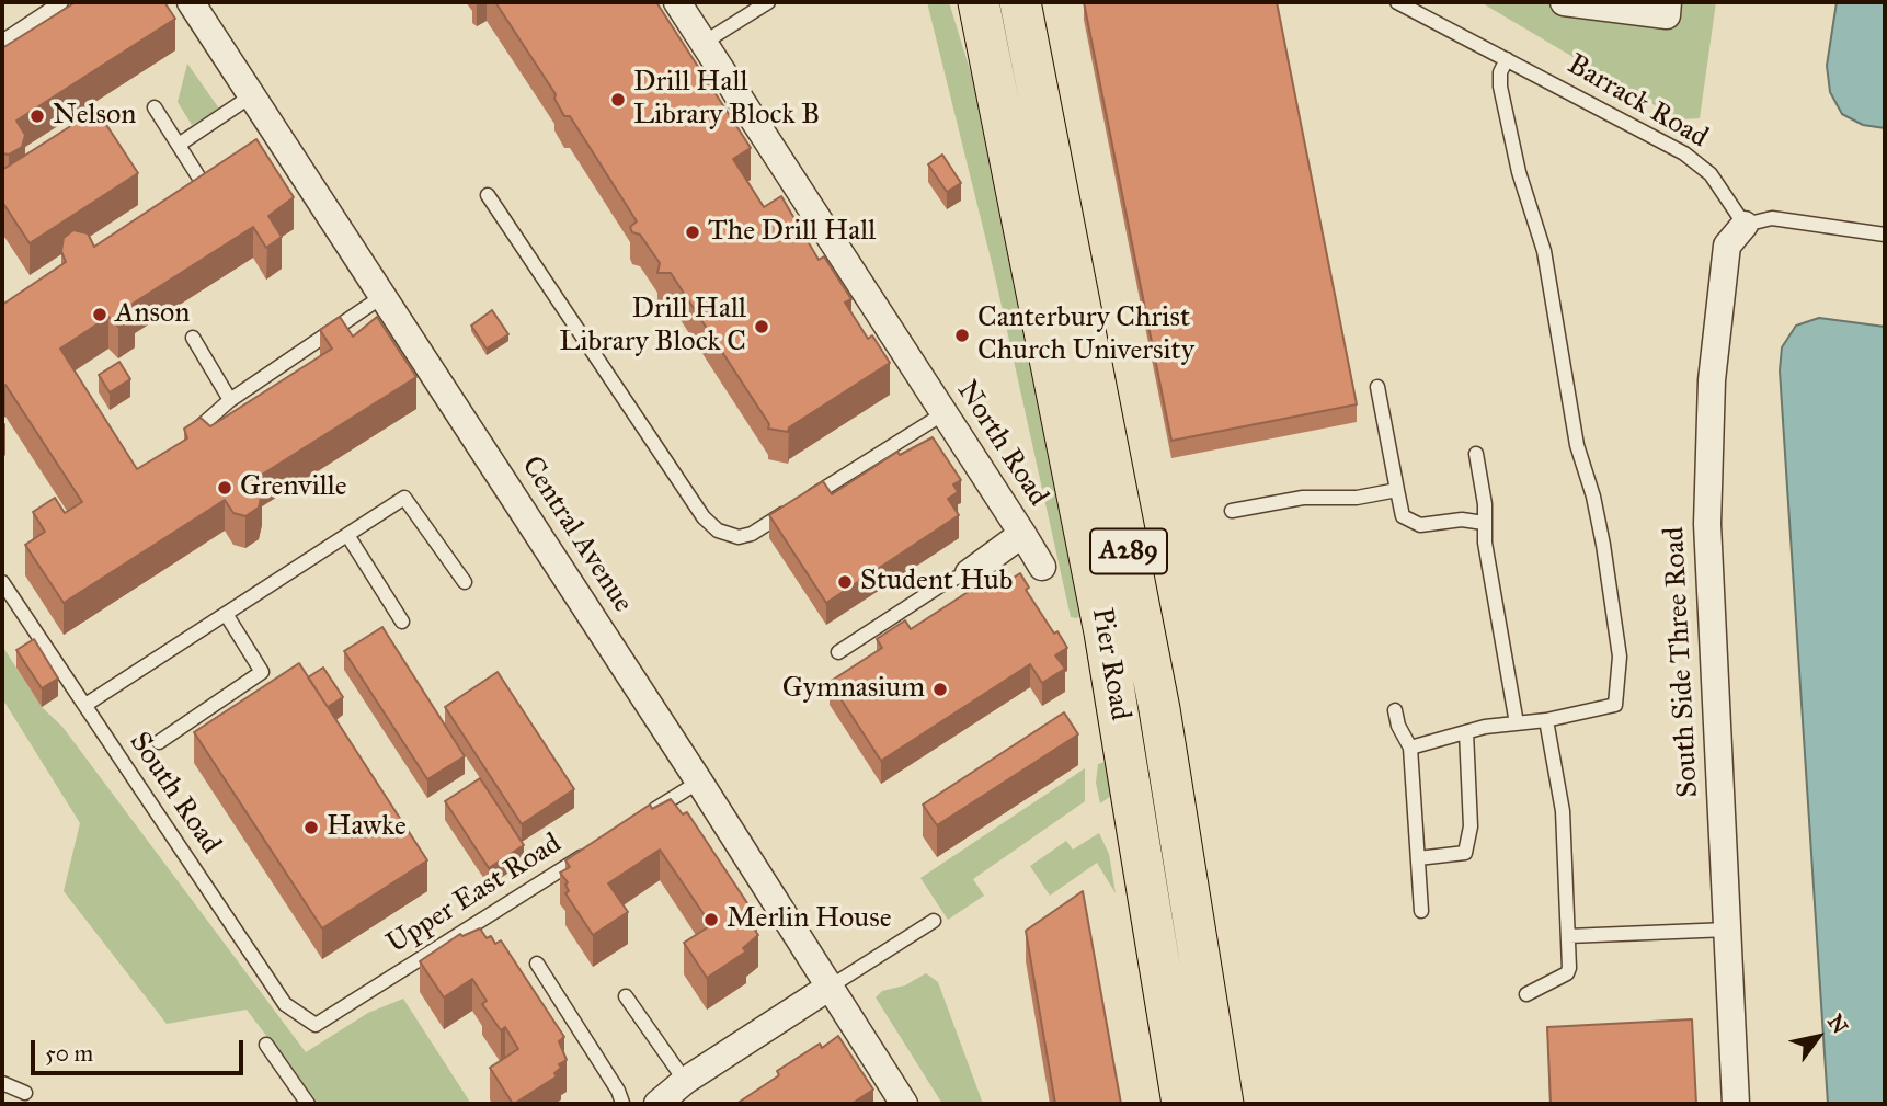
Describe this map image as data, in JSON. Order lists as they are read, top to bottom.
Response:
{
  "streets": {
    "main road": ["A289", "Pier Road"],
    "street": ["North Road", "Central Avenue", "South Side Three Road"],
    "lane": ["Barrack Road", "South Road", "Upper East Road"]
  },
  "crossings": [
    ["Barrack Road", "South Side Three Road"],
    ["South Road", "Upper East Road"]
  ],
  "places": [
    "Drill Hall Library Block B",
    "Nelson",
    "The Drill Hall",
    "Anson",
    "Drill Hall Library Block C",
    "Canterbury Christ Church University",
    "Grenville",
    "Student Hub",
    "Gymnasium",
    "Hawke",
    "Merlin House"
  ],
  "scale_bar": "50 m",
  "north": "top right"
}
